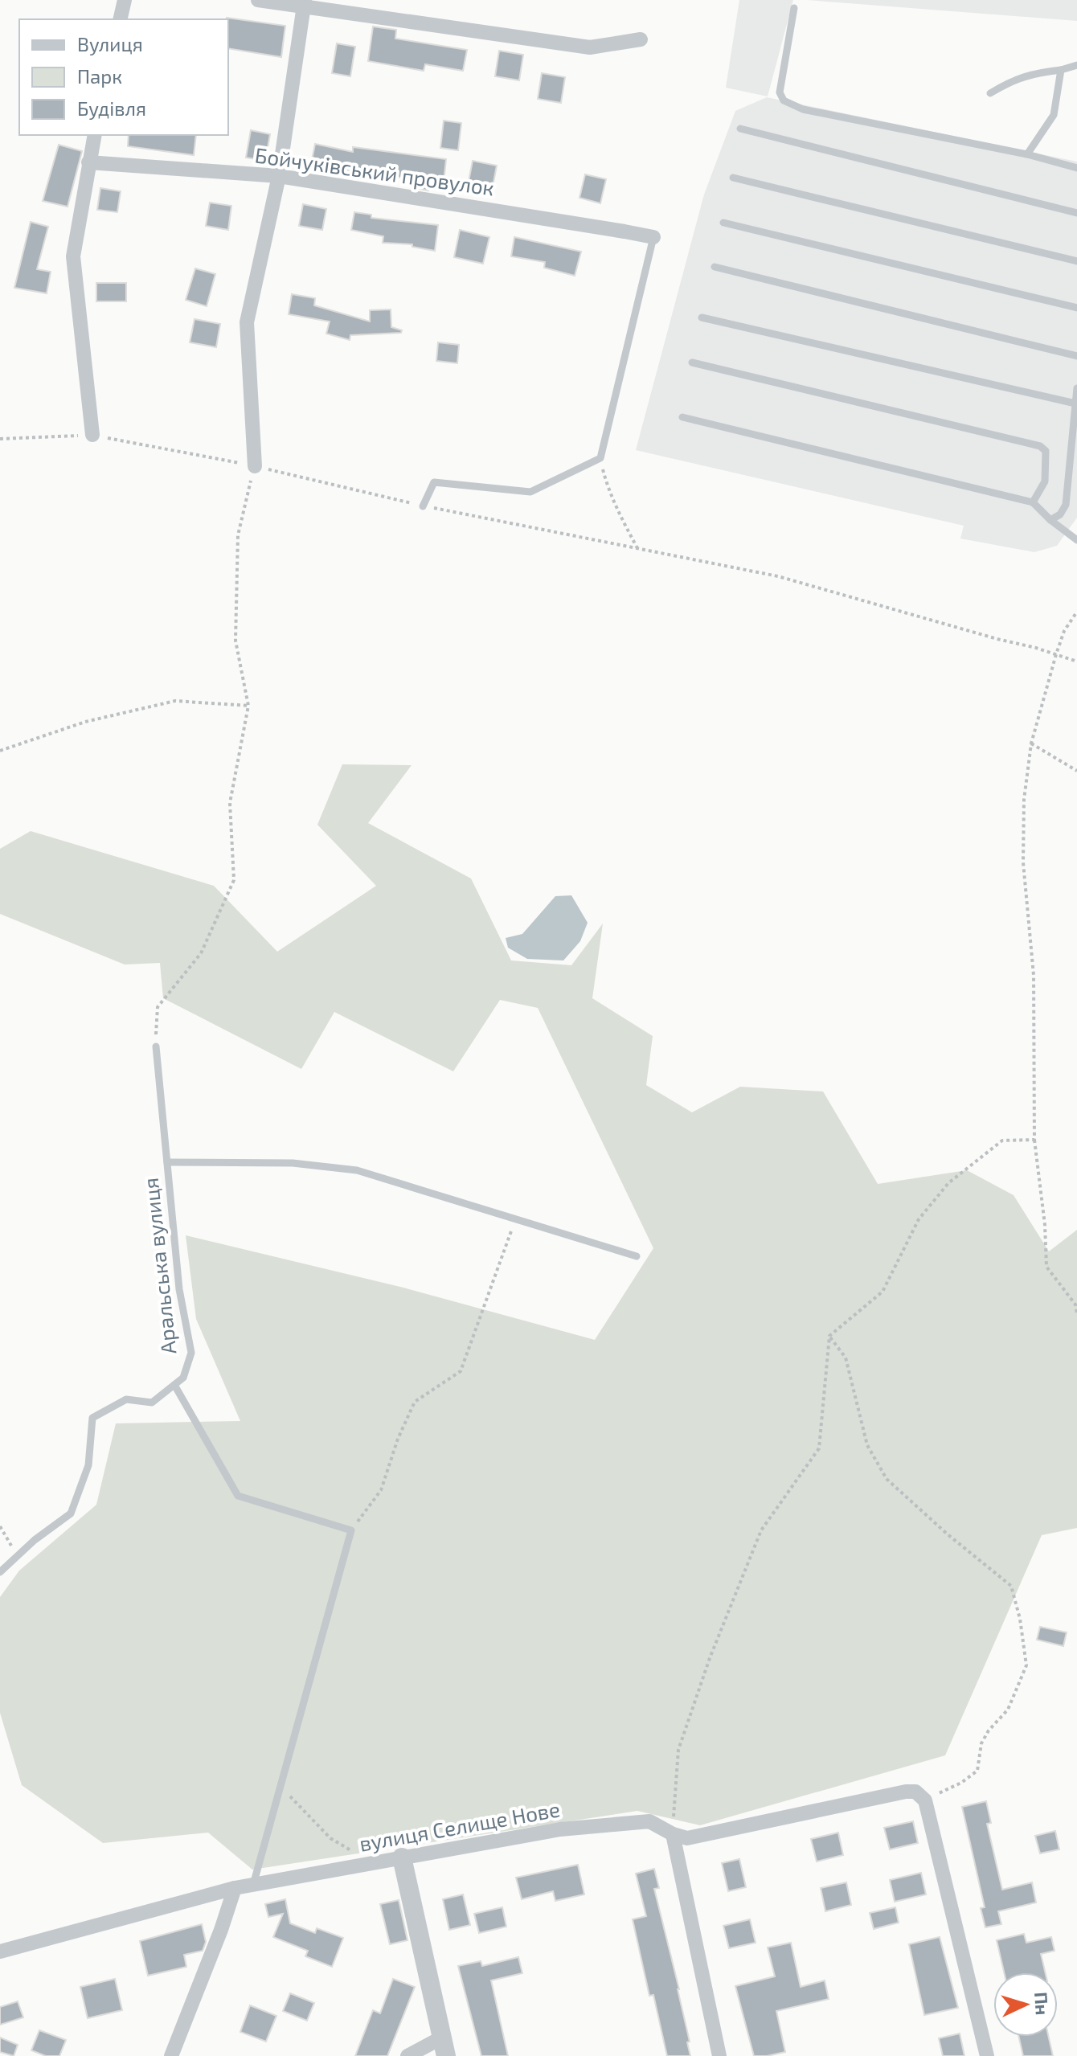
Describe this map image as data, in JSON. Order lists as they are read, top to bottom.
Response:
{
  "streets": {
    "street": ["Бойчуківський провулок", "вулиця Селище Нове"],
    "lane": ["Аральська вулиця"]
  },
  "legend": ["Вулиця", "Парк", "Будівля"],
  "north": "right"
}
